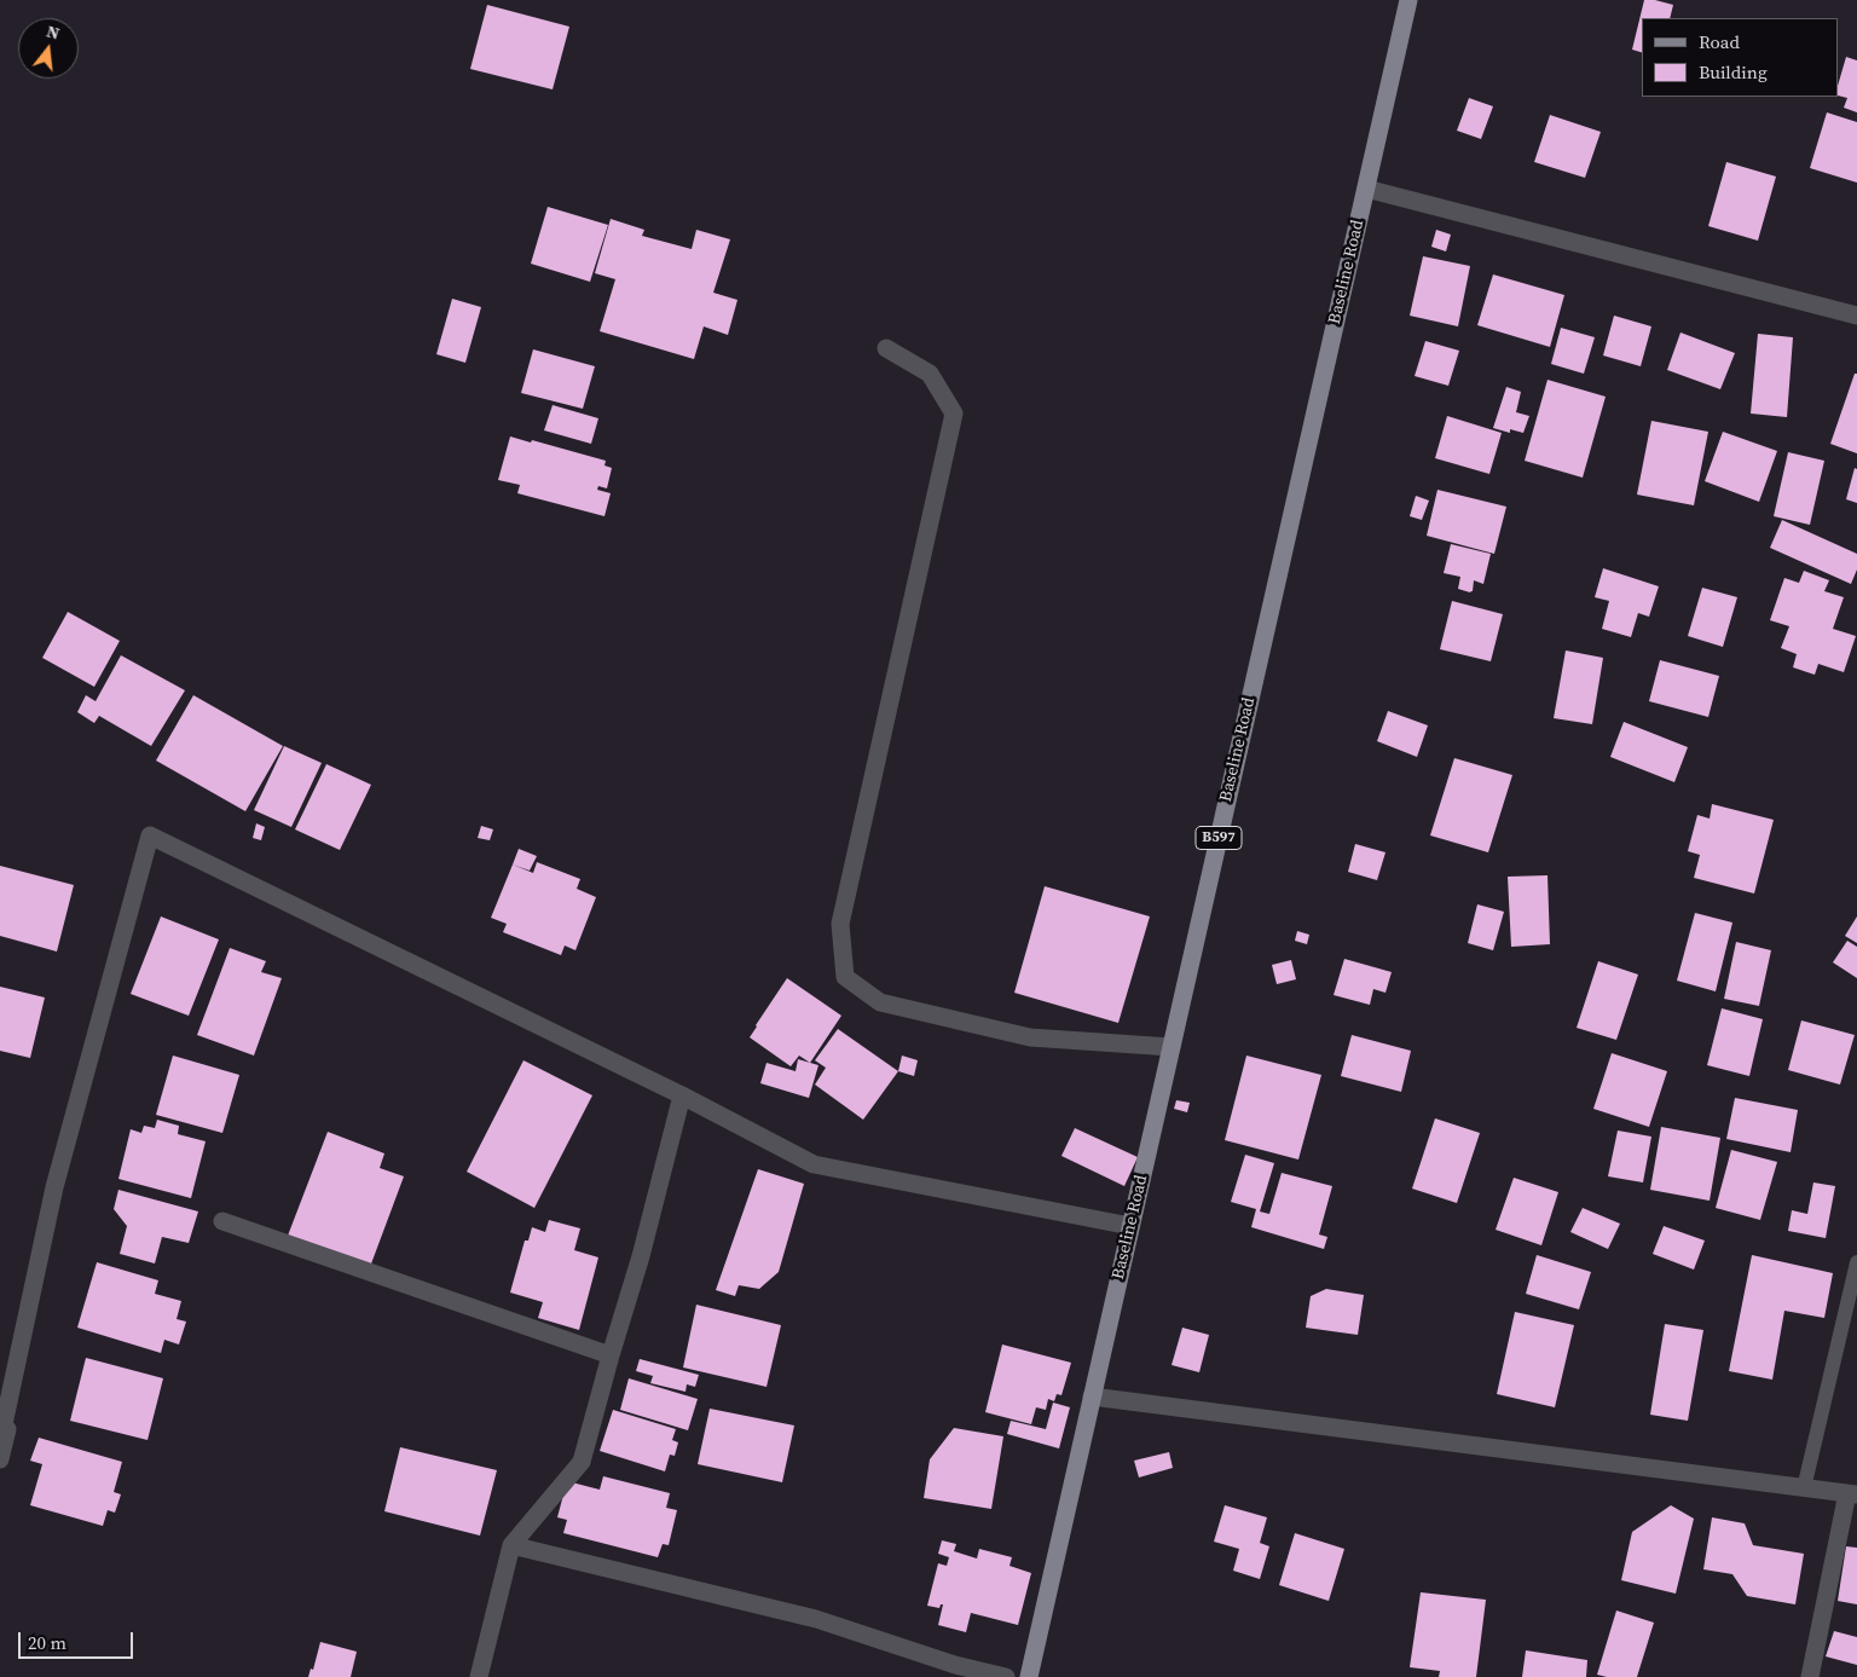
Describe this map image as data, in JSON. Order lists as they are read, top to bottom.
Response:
{
  "streets": {
    "main road": ["Baseline Road", "B597"]
  },
  "legend": ["Road", "Building"],
  "scale_bar": "20 m",
  "north": "top"
}
